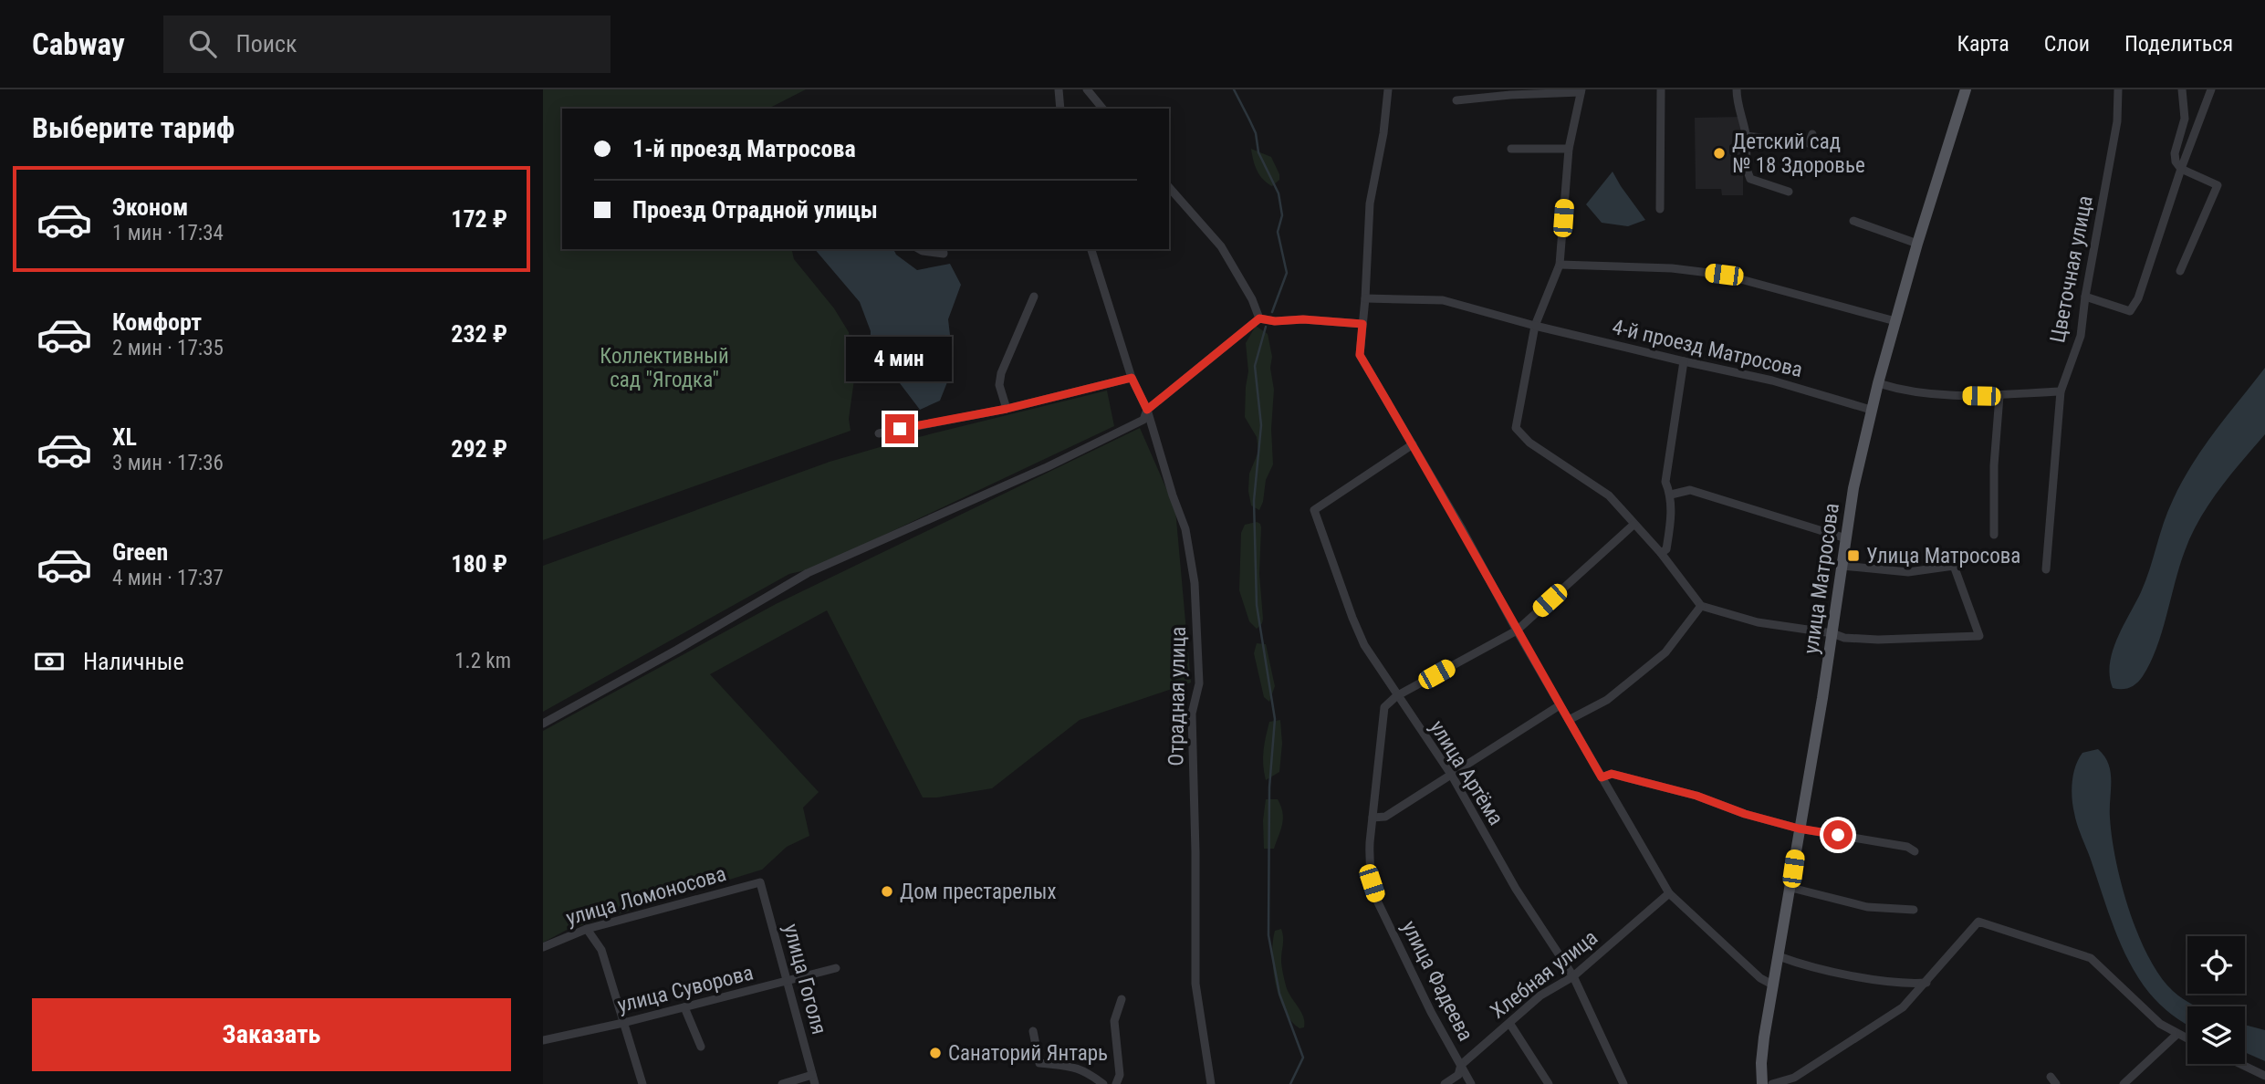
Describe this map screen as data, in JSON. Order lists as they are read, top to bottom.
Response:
{
  "streets": {
    "main road": ["улица Матросова"],
    "street": [
      "Цветочная улица",
      "4-й проезд Матросова",
      "Отрадная улица",
      "улица Артёма",
      "улица Ломоносова",
      "Хлебная улица",
      "улица Гоголя",
      "улица Фадеева",
      "улица Суворова"
    ]
  },
  "crossings": [
    ["4-й проезд Матросова", "улица Матросова"],
    ["улица Артёма", "Хлебная улица"],
    ["улица Артёма", "улица Фадеева"],
    ["улица Ломоносова", "улица Гоголя"],
    ["Хлебная улица", "улица Фадеева"],
    ["улица Гоголя", "улица Суворова"]
  ],
  "parks": ["Коллективный сад \"Ягодка\""],
  "places": {
    "other": ["Детский сад № 18 Здоровье", "Дом престарелых", "Санаторий Янтарь"],
    "transit": ["Улица Матросова"]
  },
  "page": {
    "header": "Cabway",
    "search": "Поиск",
    "nav": ["Карта", "Слои", "Поделиться"],
    "heading": "Выберите тариф",
    "banner": ["1-й проезд Матросова", "Проезд Отрадной улицы"],
    "list": [
      {
        "name": "Эконом",
        "note": "1 мин · 17:34",
        "value": "172 ₽"
      },
      {
        "name": "Комфорт",
        "note": "2 мин · 17:35",
        "value": "232 ₽"
      },
      {
        "name": "XL",
        "note": "3 мин · 17:36",
        "value": "292 ₽"
      },
      {
        "name": "Green",
        "note": "4 мин · 17:37",
        "value": "180 ₽"
      }
    ],
    "bubble": "4 мин",
    "pay": ["Наличные", "1.2 km"],
    "buttons": "Заказать"
  }
}
